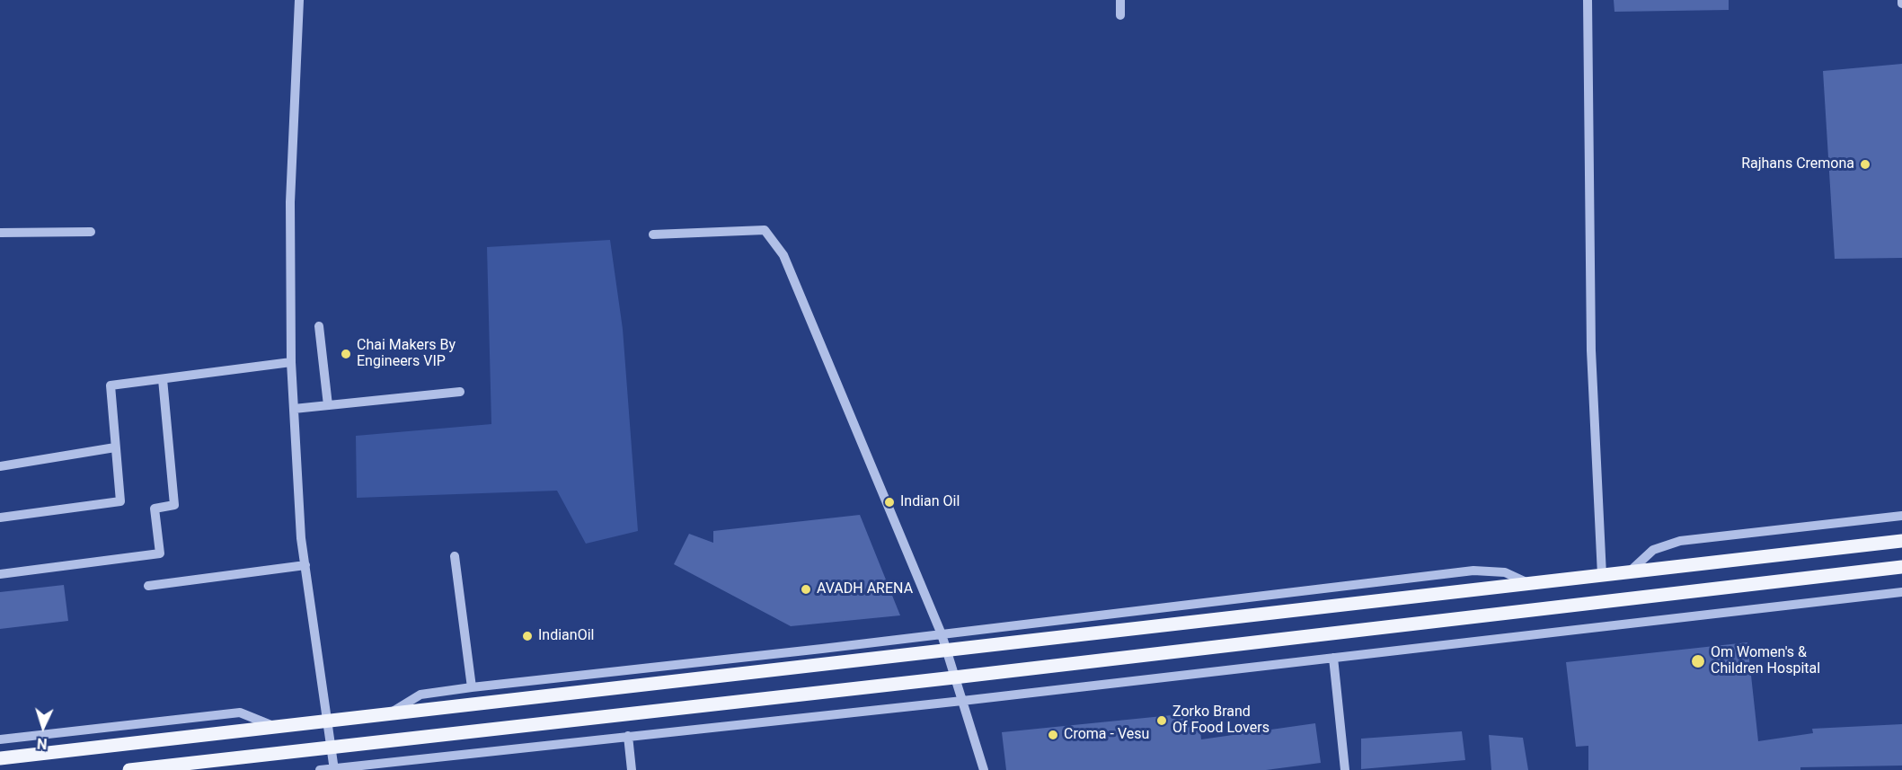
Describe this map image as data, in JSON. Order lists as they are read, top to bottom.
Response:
{
  "places": [
    "Rajhans Cremona",
    "Chai Makers By Engineers VIP",
    "Indian Oil",
    "AVADH ARENA",
    "IndianOil",
    "Om Women's & Children Hospital",
    "Zorko Brand Of Food Lovers",
    "Croma - Vesu"
  ],
  "north": "bottom"
}
